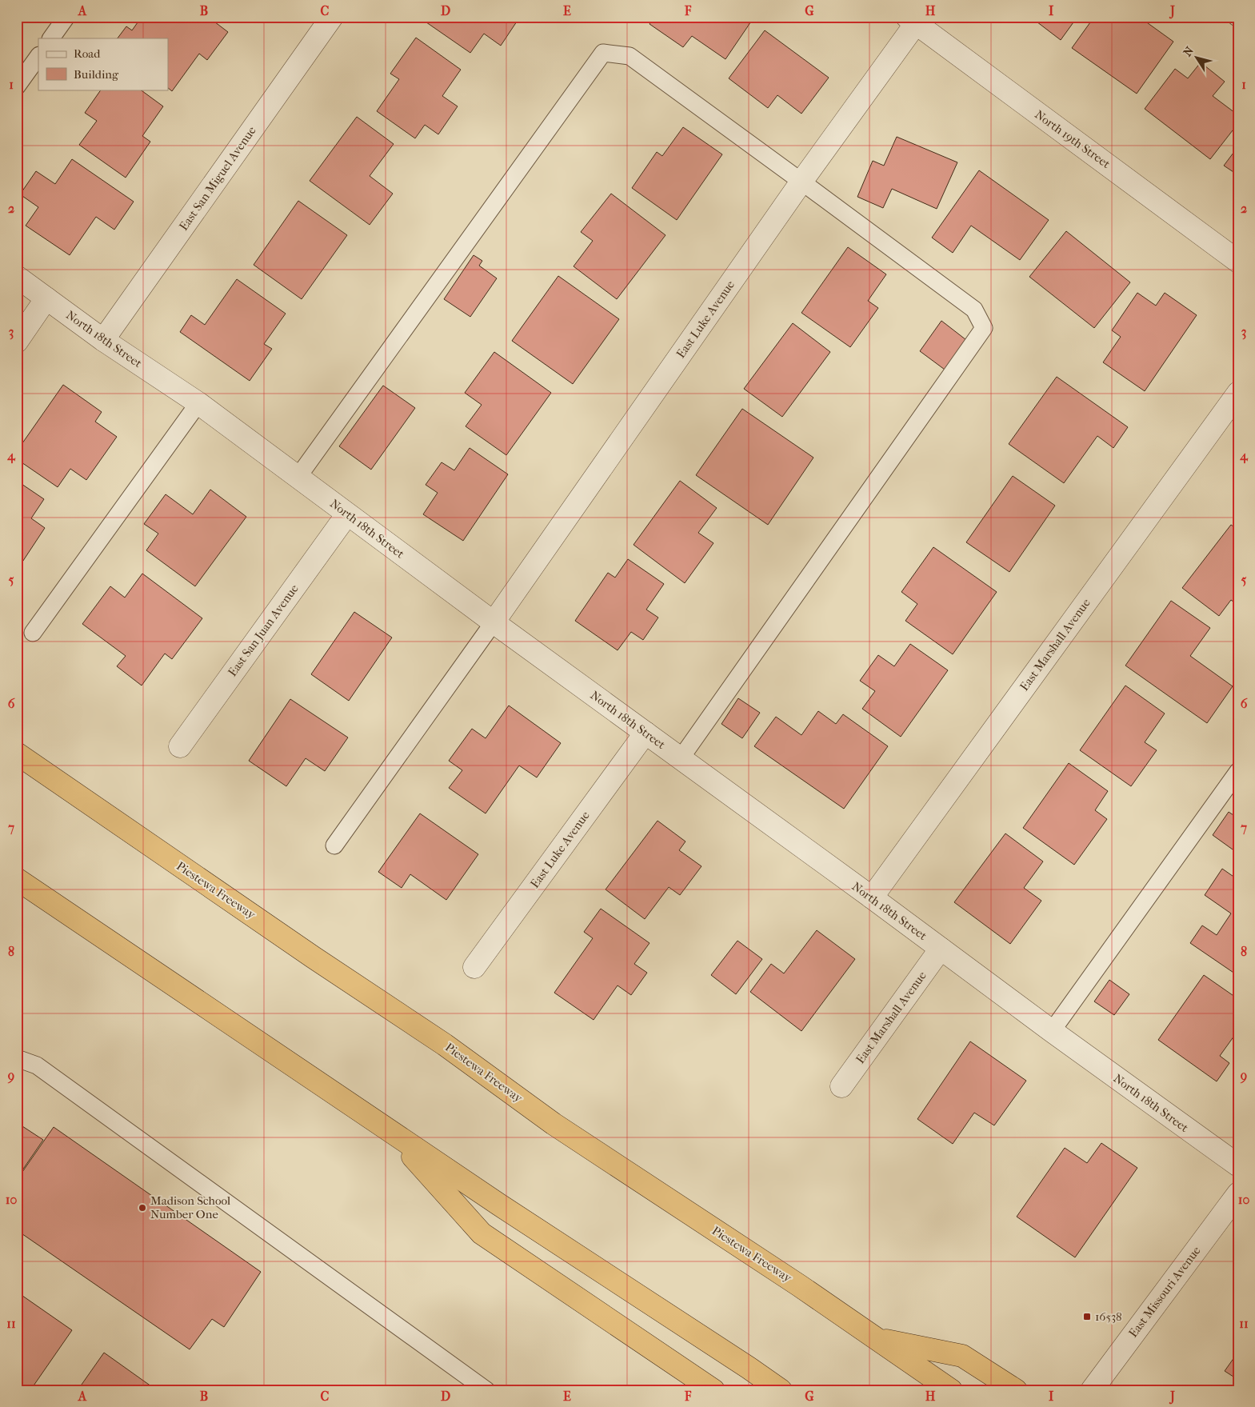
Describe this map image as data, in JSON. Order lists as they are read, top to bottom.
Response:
{
  "streets": {
    "highway": ["Piestewa Freeway"],
    "street": [
      "North 19th Street",
      "East San Miguel Avenue",
      "East Luke Avenue",
      "North 18th Street",
      "East San Juan Avenue",
      "East Marshall Avenue",
      "East Missouri Avenue"
    ]
  },
  "crossings": [
    ["North 19th Street", "East Luke Avenue"],
    ["East San Miguel Avenue", "North 18th Street"],
    ["East Luke Avenue", "North 18th Street"],
    ["North 18th Street", "East San Juan Avenue"],
    ["North 18th Street", "East Marshall Avenue"]
  ],
  "places": {
    "other": ["Madison School Number One"],
    "transit": ["16538"]
  },
  "legend": ["Road", "Building"],
  "north": "top left",
  "grid": {
    "columns": [
      "A",
      "B",
      "C",
      "D",
      "E",
      "F",
      "G",
      "H",
      "I",
      "J"
    ],
    "rows": [
      "1",
      "2",
      "3",
      "4",
      "5",
      "6",
      "7",
      "8",
      "9",
      "10",
      "11"
    ]
  }
}
